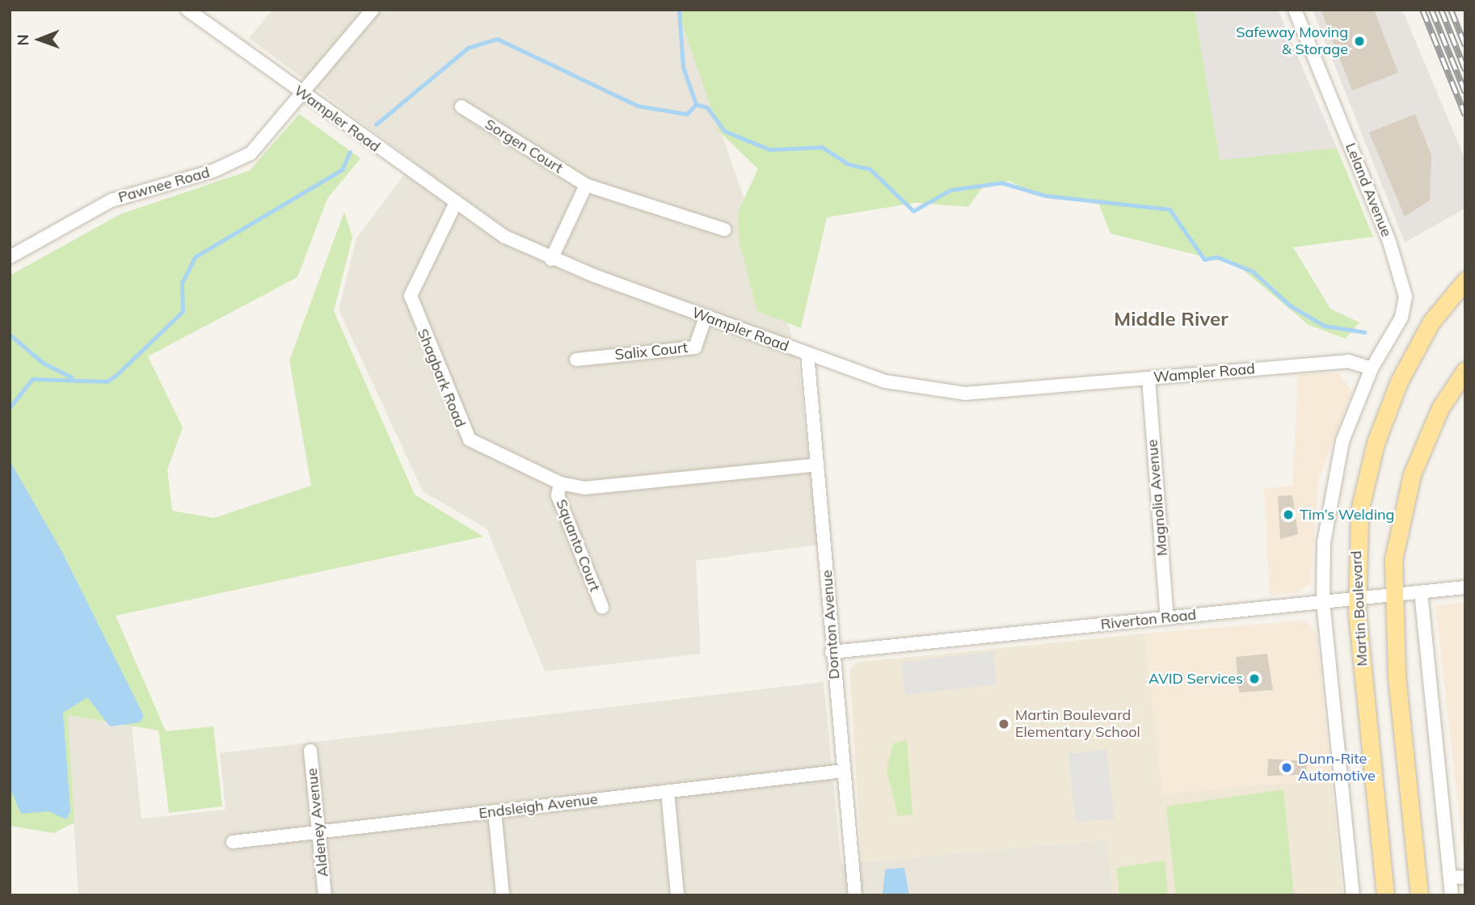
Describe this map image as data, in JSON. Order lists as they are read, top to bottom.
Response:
{
  "streets": {
    "main road": ["Martin Boulevard"],
    "street": [
      "Wampler Road",
      "Sorgen Court",
      "Pawnee Road",
      "Leland Avenue",
      "Salix Court",
      "Shagbark Road",
      "Magnolia Avenue",
      "Squanto Court",
      "Riverton Road",
      "Dornton Avenue",
      "Endsleigh Avenue",
      "Aldeney Avenue"
    ]
  },
  "crossings": [
    ["Wampler Road", "Pawnee Road"],
    ["Wampler Road", "Leland Avenue"],
    ["Wampler Road", "Salix Court"],
    ["Wampler Road", "Shagbark Road"],
    ["Wampler Road", "Magnolia Avenue"],
    ["Wampler Road", "Dornton Avenue"],
    ["Leland Avenue", "Riverton Road"],
    ["Shagbark Road", "Squanto Court"],
    ["Shagbark Road", "Dornton Avenue"],
    ["Magnolia Avenue", "Riverton Road"],
    ["Martin Boulevard", "Riverton Road"],
    ["Riverton Road", "Dornton Avenue"],
    ["Dornton Avenue", "Endsleigh Avenue"],
    ["Endsleigh Avenue", "Aldeney Avenue"]
  ],
  "districts": ["Middle River"],
  "places": [
    "Safeway Moving & Storage",
    "Tim’s Welding",
    "AVID Services",
    "Martin Boulevard Elementary School",
    "Dunn-Rite Automotive"
  ],
  "north": "left"
}
